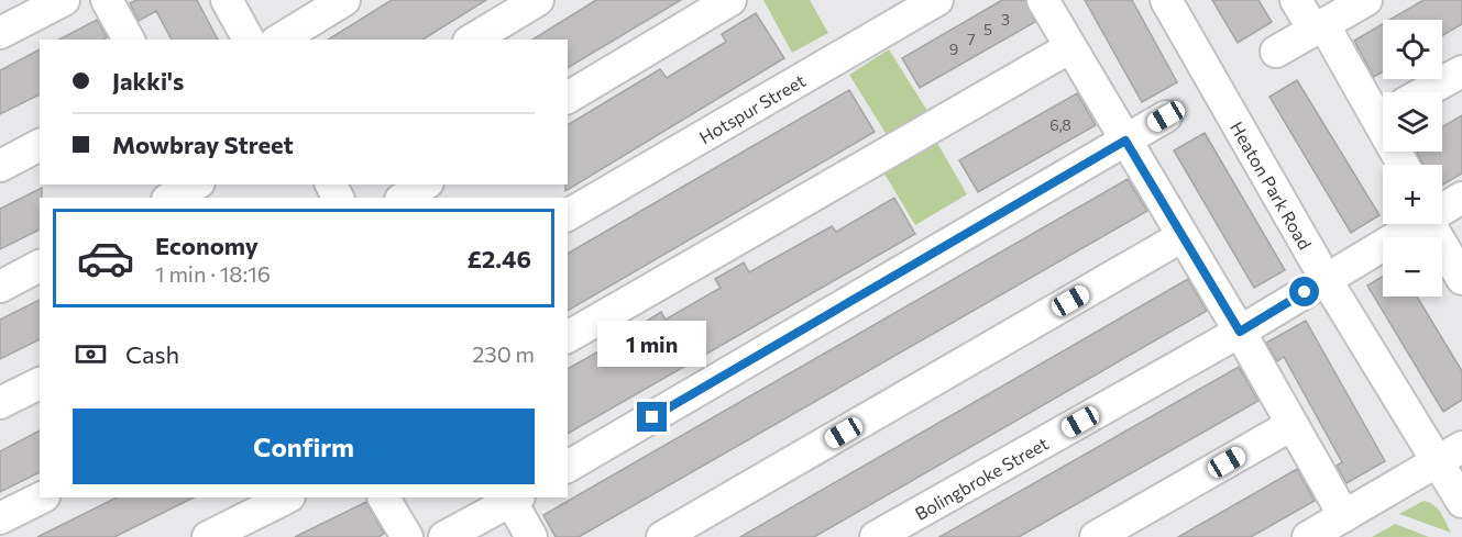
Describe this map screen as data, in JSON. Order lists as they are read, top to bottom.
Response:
{
  "streets": {
    "street": ["Hotspur Street", "Heaton Park Road", "Bolingbroke Street"]
  },
  "crossings": [
    ["Heaton Park Road", "Bolingbroke Street"]
  ],
  "house_numbers": [
    "3",
    "5",
    "7",
    "9",
    "6,8"
  ],
  "page": {
    "map_buttons": ["+", "−"],
    "banner": ["Jakki's", "Mowbray Street"],
    "list": [
      {
        "name": "Economy",
        "note": "1 min · 18:16",
        "value": "£2.46"
      }
    ],
    "pay": ["Cash", "230 m"],
    "bubble": "1 min",
    "buttons": "Confirm"
  }
}
